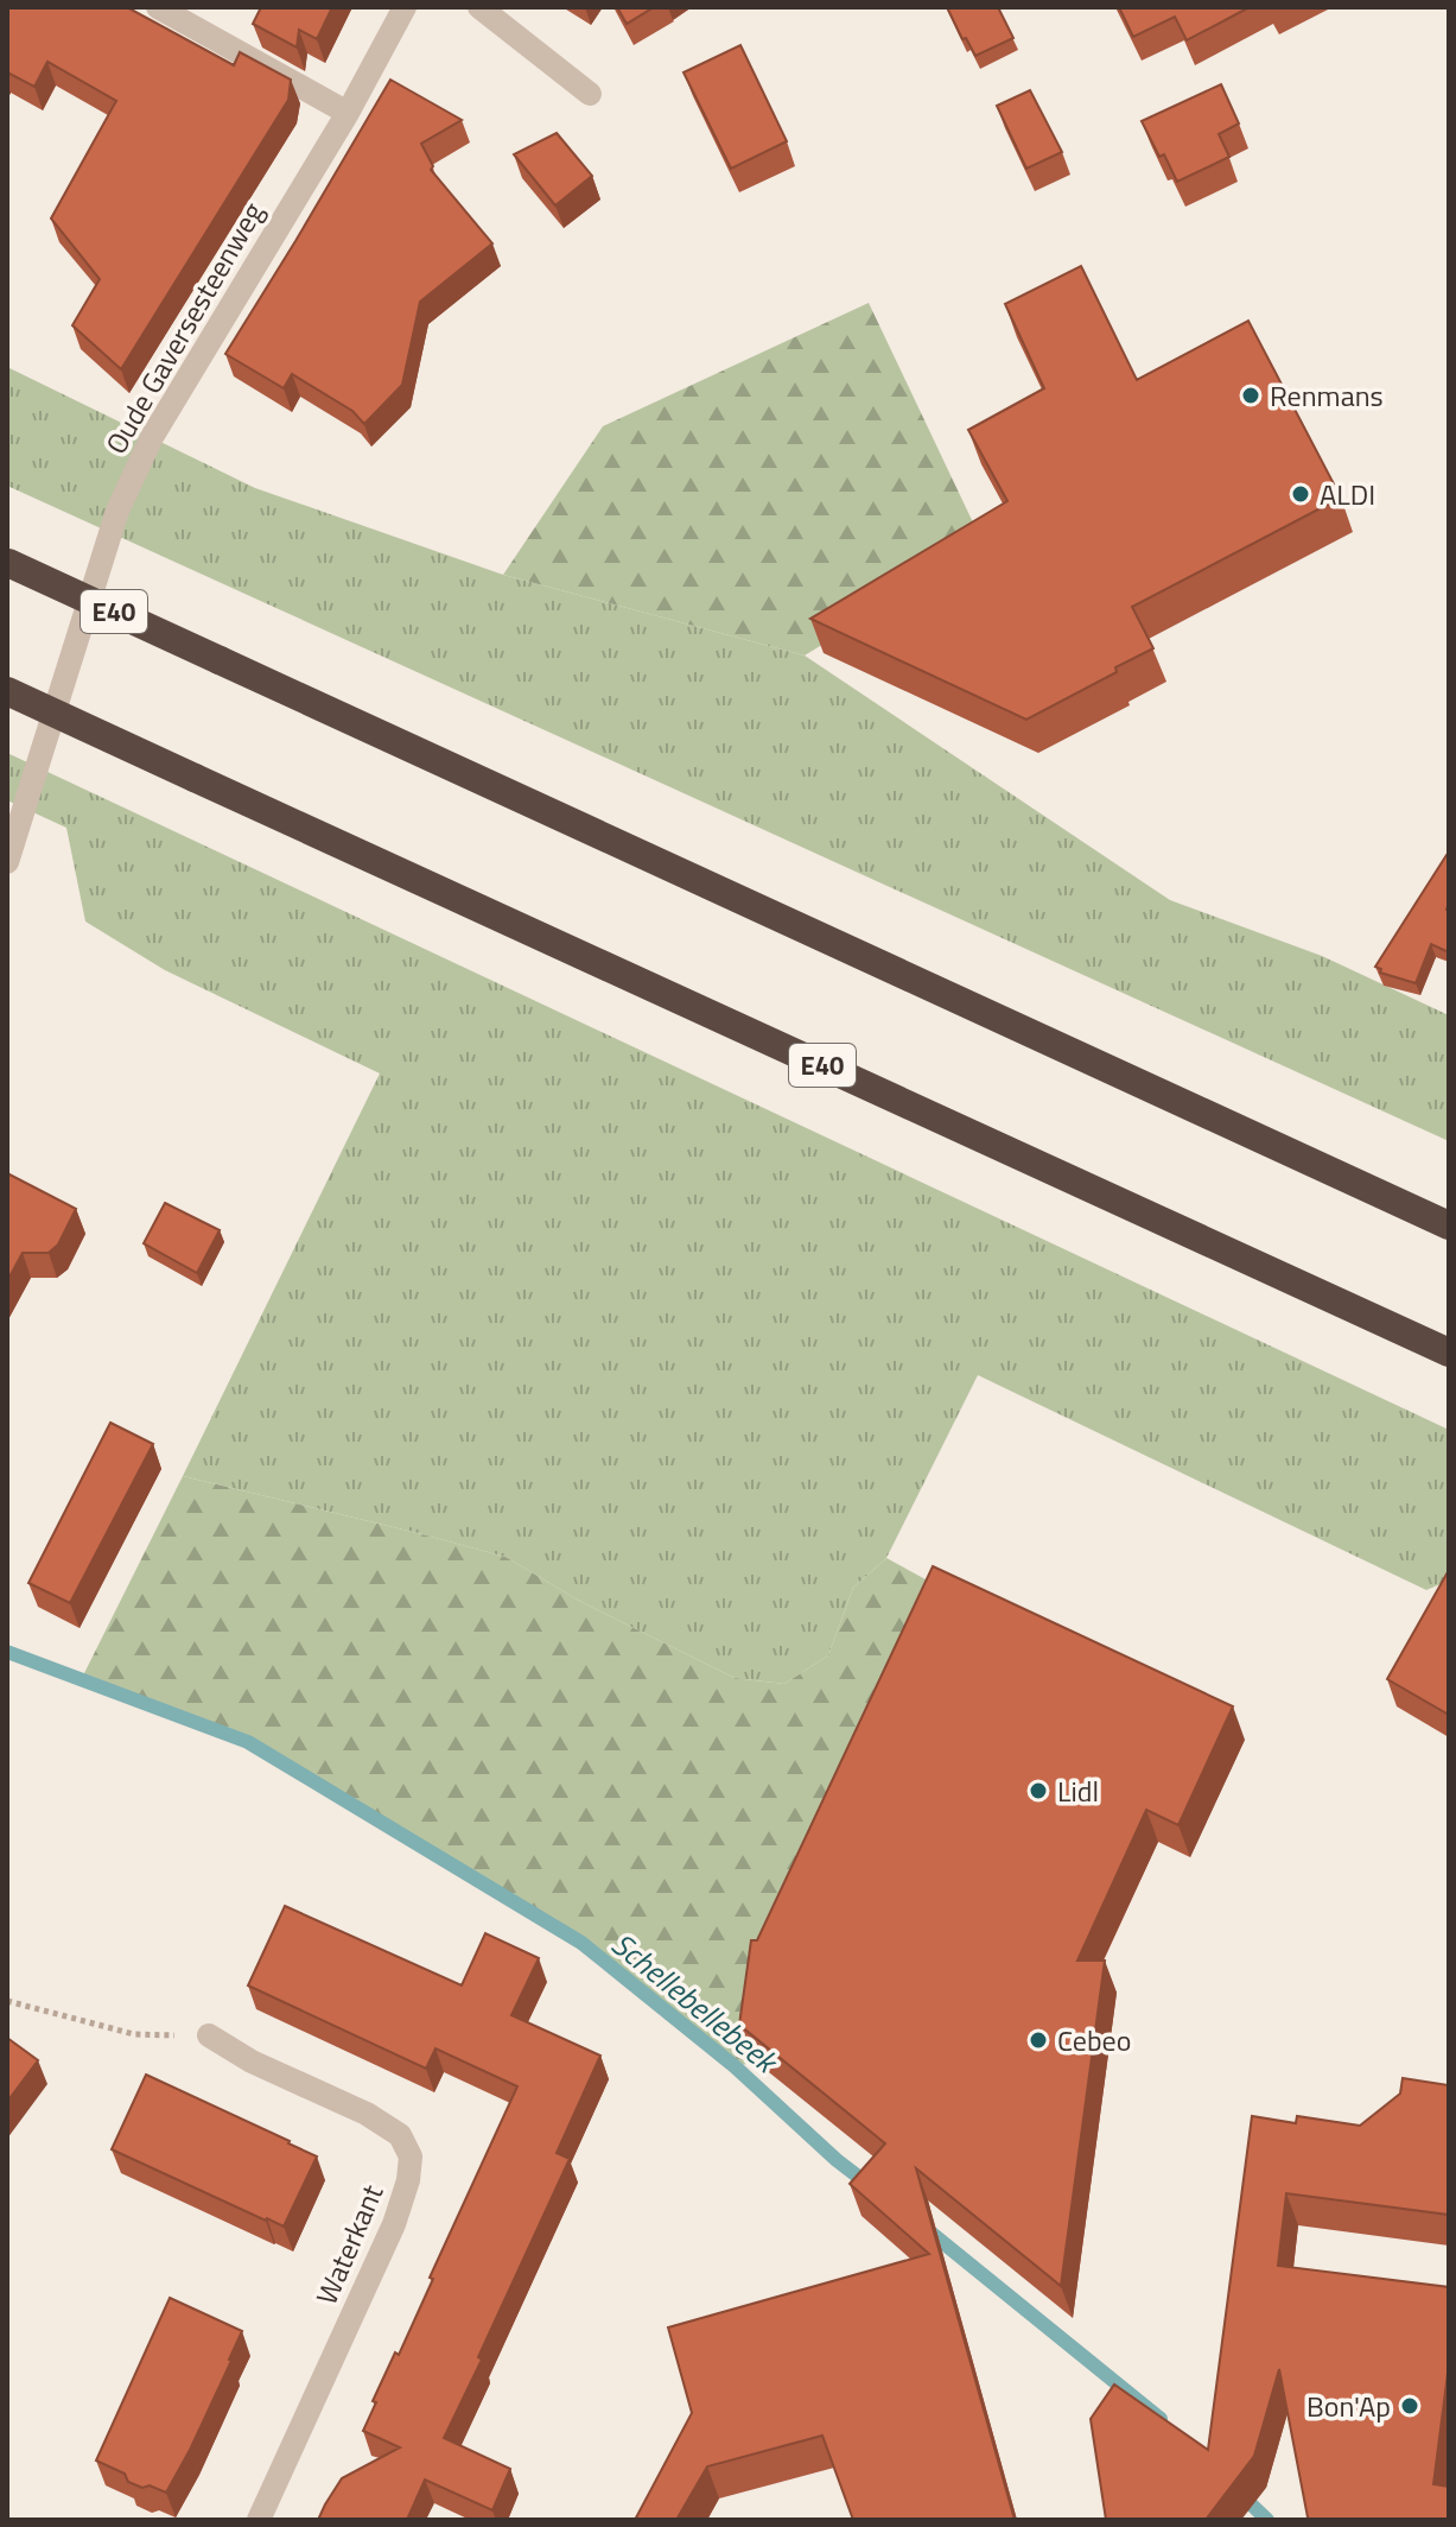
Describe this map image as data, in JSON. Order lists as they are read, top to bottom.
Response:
{
  "streets": {
    "highway": ["E40"],
    "street": ["Oude Gaversesteenweg", "Waterkant"]
  },
  "water": ["Schellebellebeek"],
  "places": [
    "Renmans",
    "ALDI",
    "Lidl",
    "Cebeo",
    "Bon'Ap"
  ]
}
